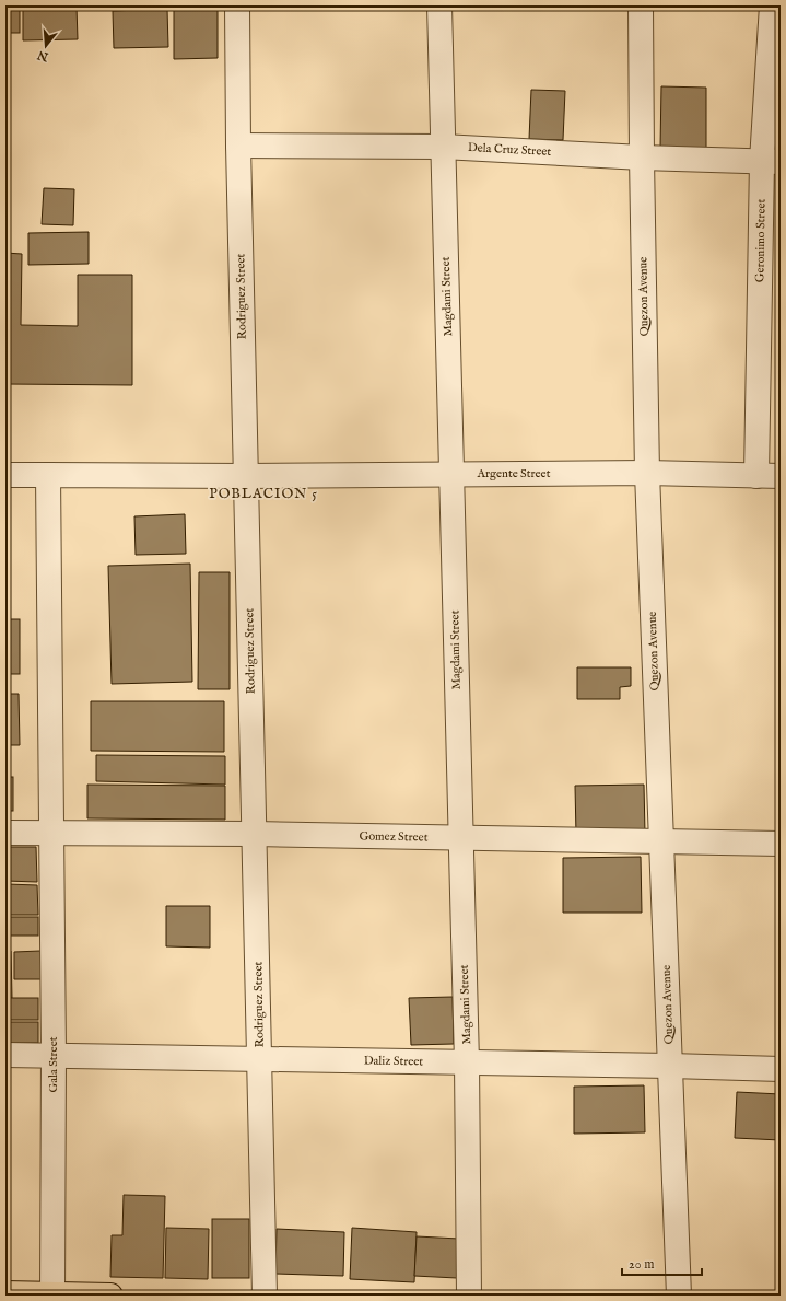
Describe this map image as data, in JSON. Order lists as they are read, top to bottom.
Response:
{
  "streets": {
    "street": [
      "Dela Cruz Street",
      "Geronimo Street",
      "Rodriguez Street",
      "Magdami Street",
      "Quezon Avenue",
      "Argente Street",
      "Gomez Street",
      "Daliz Street",
      "Gala Street"
    ]
  },
  "crossings": [
    ["Dela Cruz Street", "Geronimo Street"],
    ["Dela Cruz Street", "Rodriguez Street"],
    ["Dela Cruz Street", "Magdami Street"],
    ["Dela Cruz Street", "Quezon Avenue"],
    ["Geronimo Street", "Argente Street"],
    ["Rodriguez Street", "Argente Street"],
    ["Rodriguez Street", "Gomez Street"],
    ["Rodriguez Street", "Daliz Street"],
    ["Magdami Street", "Argente Street"],
    ["Magdami Street", "Gomez Street"],
    ["Magdami Street", "Daliz Street"],
    ["Quezon Avenue", "Argente Street"],
    ["Quezon Avenue", "Gomez Street"],
    ["Quezon Avenue", "Daliz Street"],
    ["Argente Street", "Gala Street"],
    ["Gomez Street", "Gala Street"],
    ["Daliz Street", "Gala Street"]
  ],
  "districts": ["POBLACION 5"],
  "scale_bar": "20 m",
  "north": "bottom"
}
